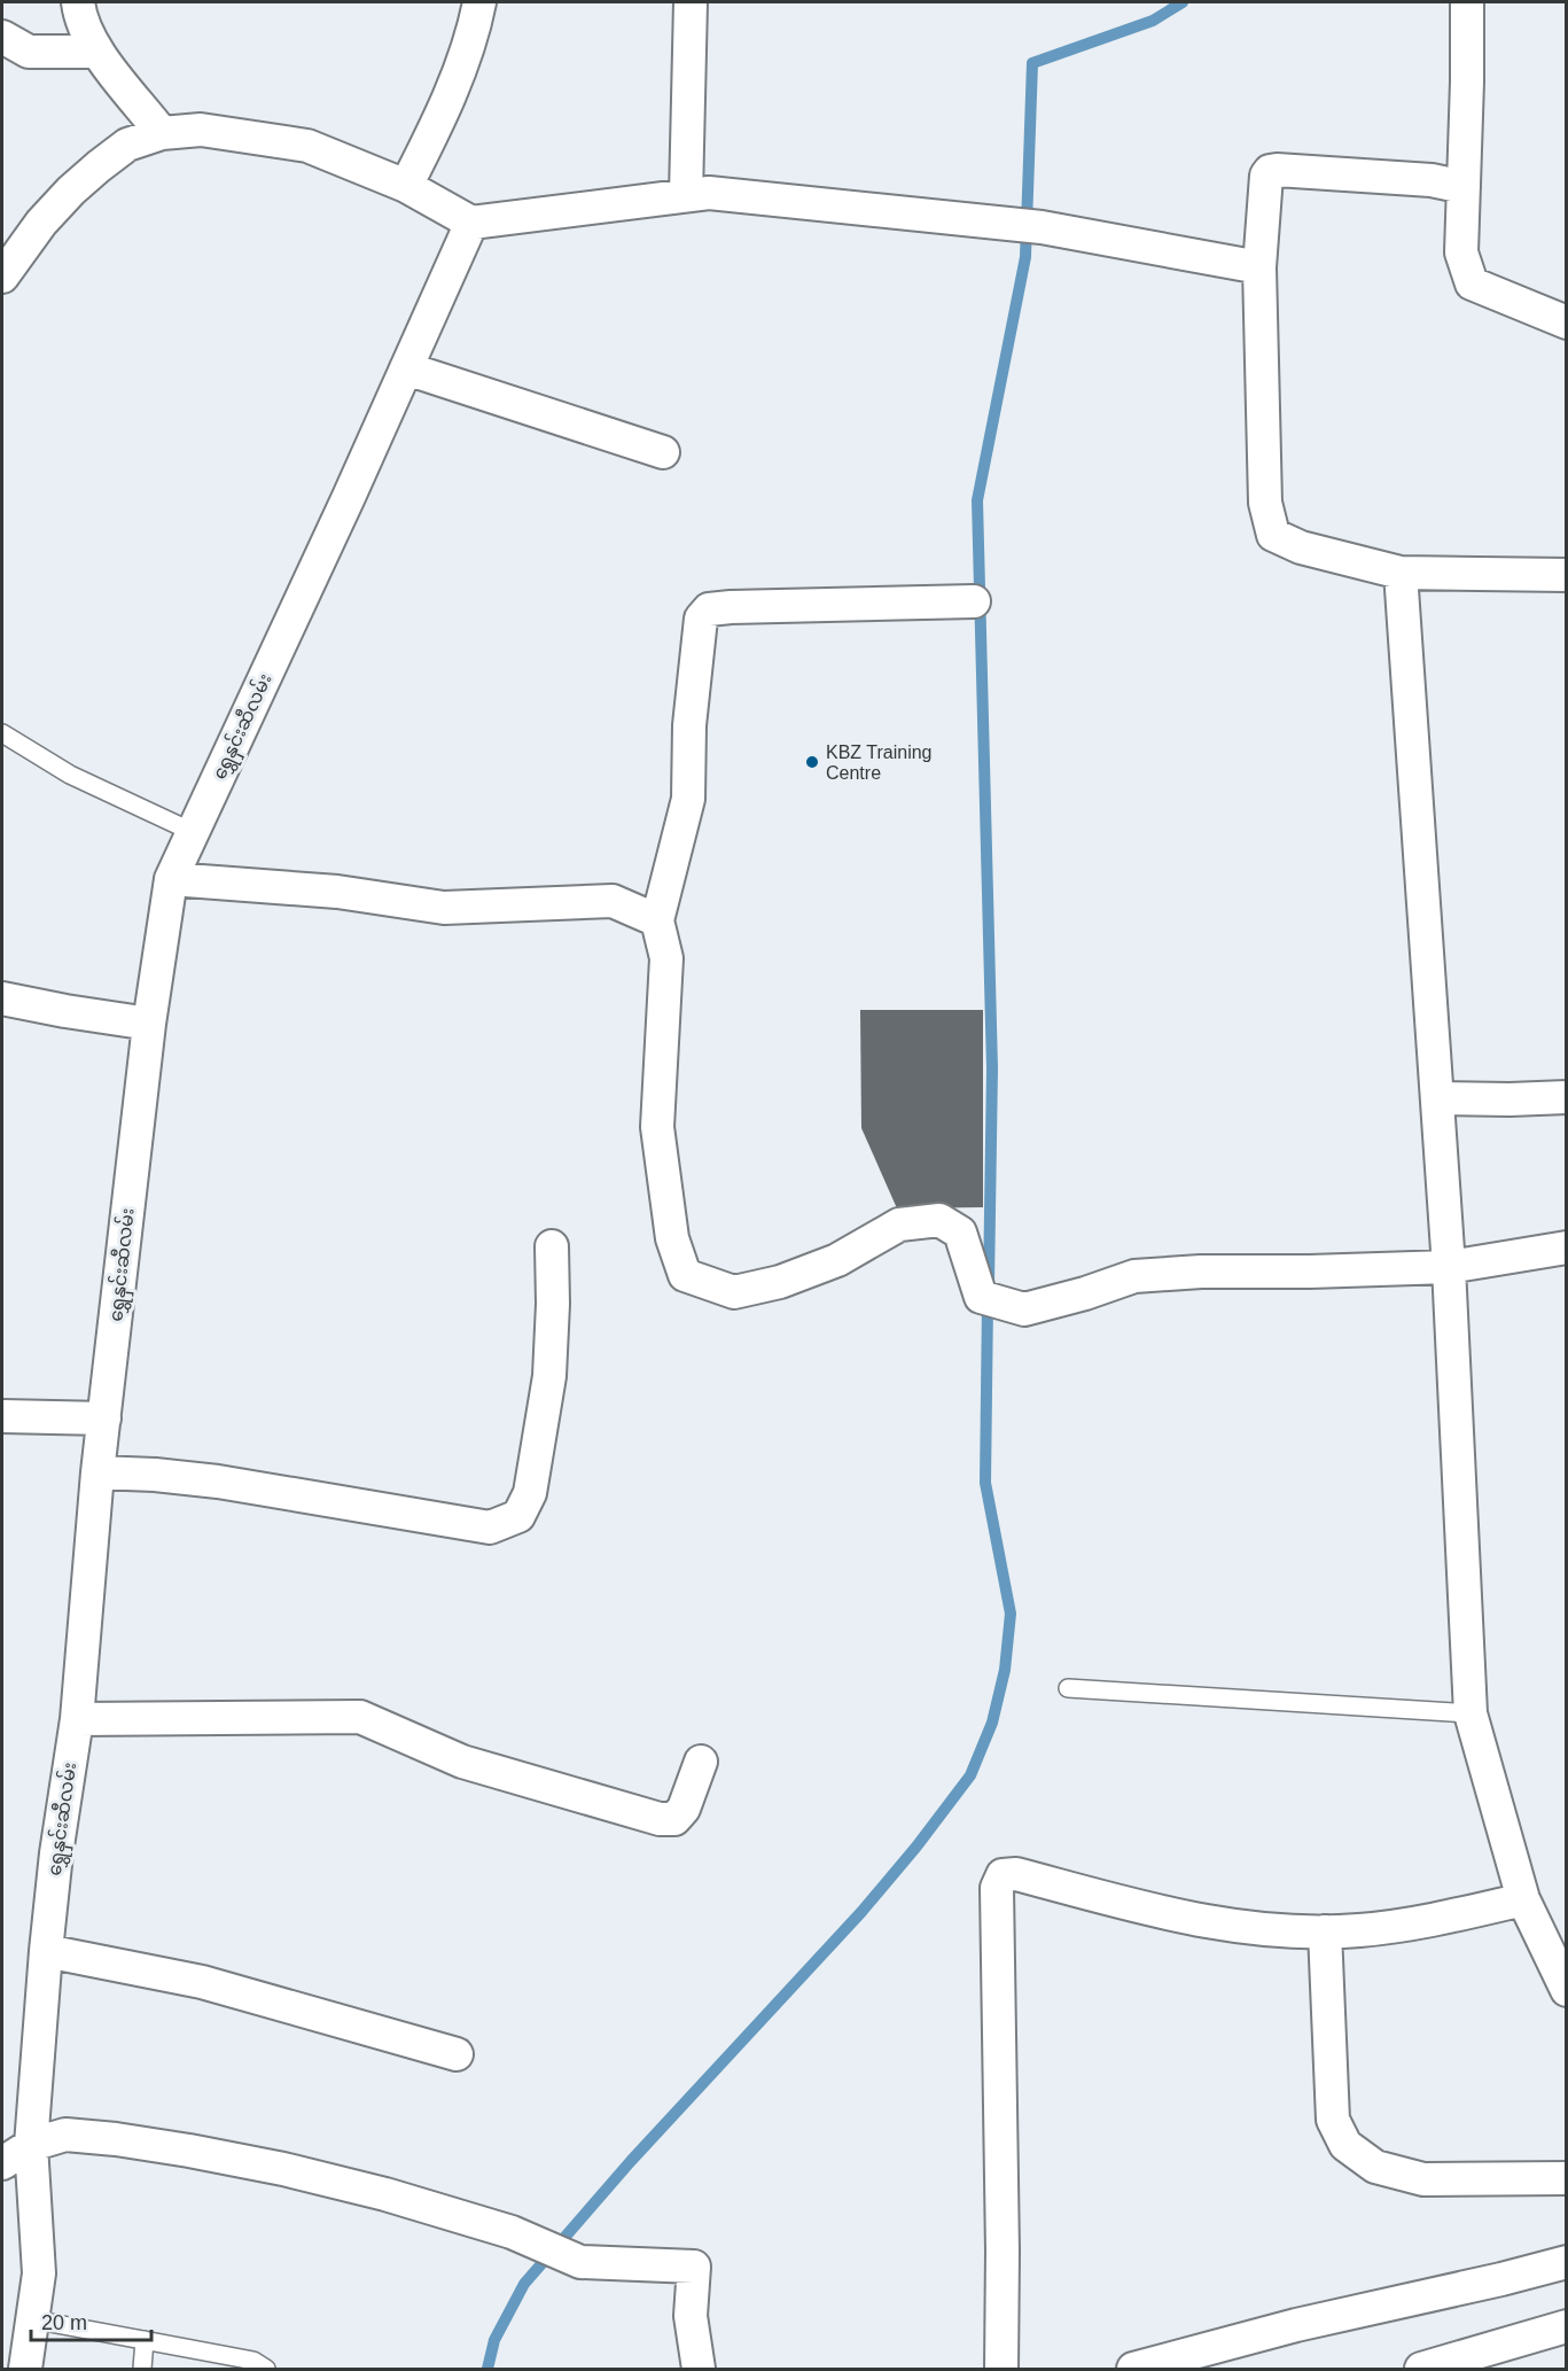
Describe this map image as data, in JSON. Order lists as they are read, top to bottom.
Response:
{
  "streets": {
    "street": ["ရွှေနှင်းဆီလမ်း"]
  },
  "places": ["KBZ Training Centre"],
  "scale_bar": "20 m"
}
